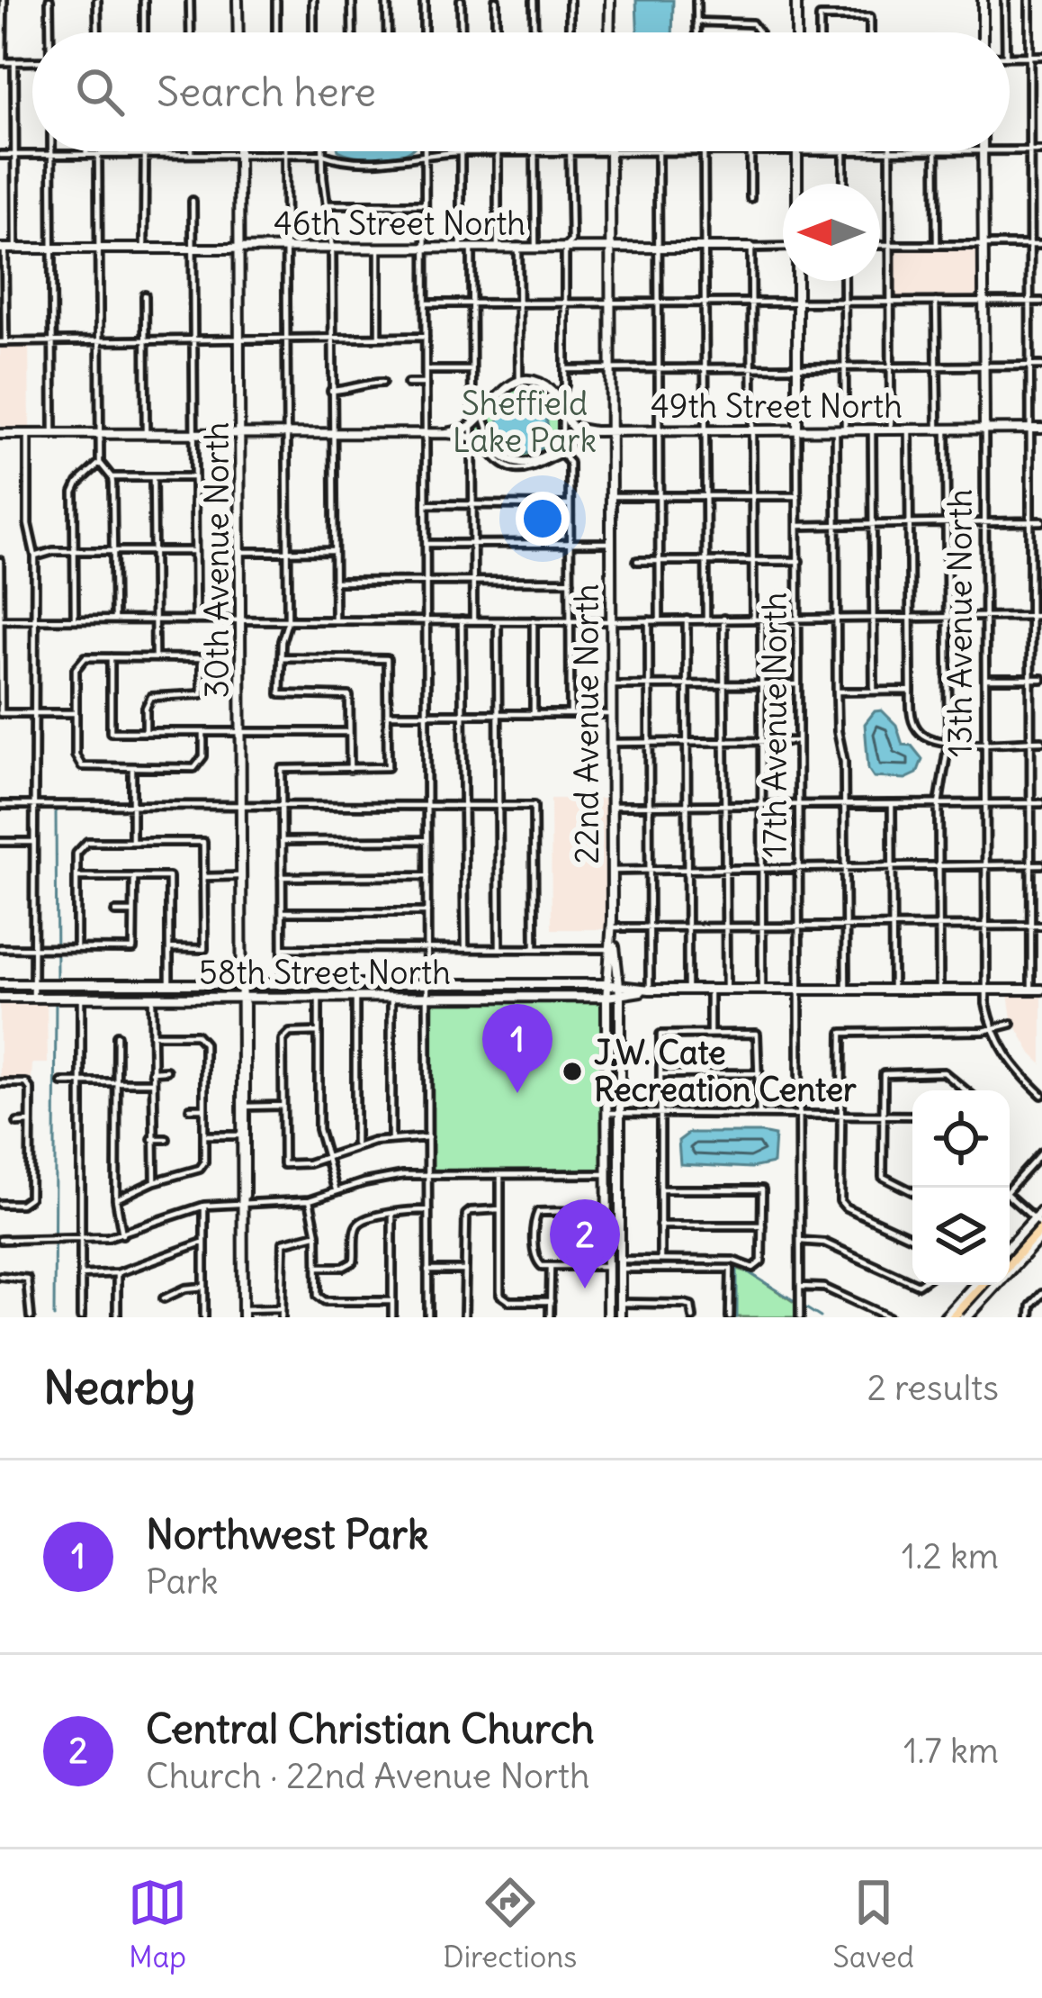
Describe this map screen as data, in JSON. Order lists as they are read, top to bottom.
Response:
{
  "streets": {
    "street": [
      "46th Street North",
      "49th Street North",
      "30th Avenue North",
      "13th Avenue North",
      "22nd Avenue North",
      "17th Avenue North",
      "58th Street North"
    ]
  },
  "crossings": [
    ["46th Street North", "30th Avenue North"],
    ["46th Street North", "22nd Avenue North"],
    ["49th Street North", "13th Avenue North"],
    ["49th Street North", "22nd Avenue North"],
    ["49th Street North", "17th Avenue North"],
    ["30th Avenue North", "58th Street North"],
    ["13th Avenue North", "58th Street North"],
    ["22nd Avenue North", "58th Street North"],
    ["17th Avenue North", "58th Street North"]
  ],
  "parks": ["Sheffield Lake Park"],
  "places": ["J.W. Cate Recreation Center"],
  "north": "left",
  "page": {
    "search": "Search here",
    "pins": ["1", "2"],
    "heading": ["Nearby", "2 results"],
    "list": [
      {
        "mark": "1",
        "name": "Northwest Park",
        "note": "Park",
        "value": "1.2 km"
      },
      {
        "mark": "2",
        "name": "Central Christian Church",
        "note": "Church · 22nd Avenue North",
        "value": "1.7 km"
      }
    ],
    "nav": ["Map", "Directions", "Saved"]
  }
}
